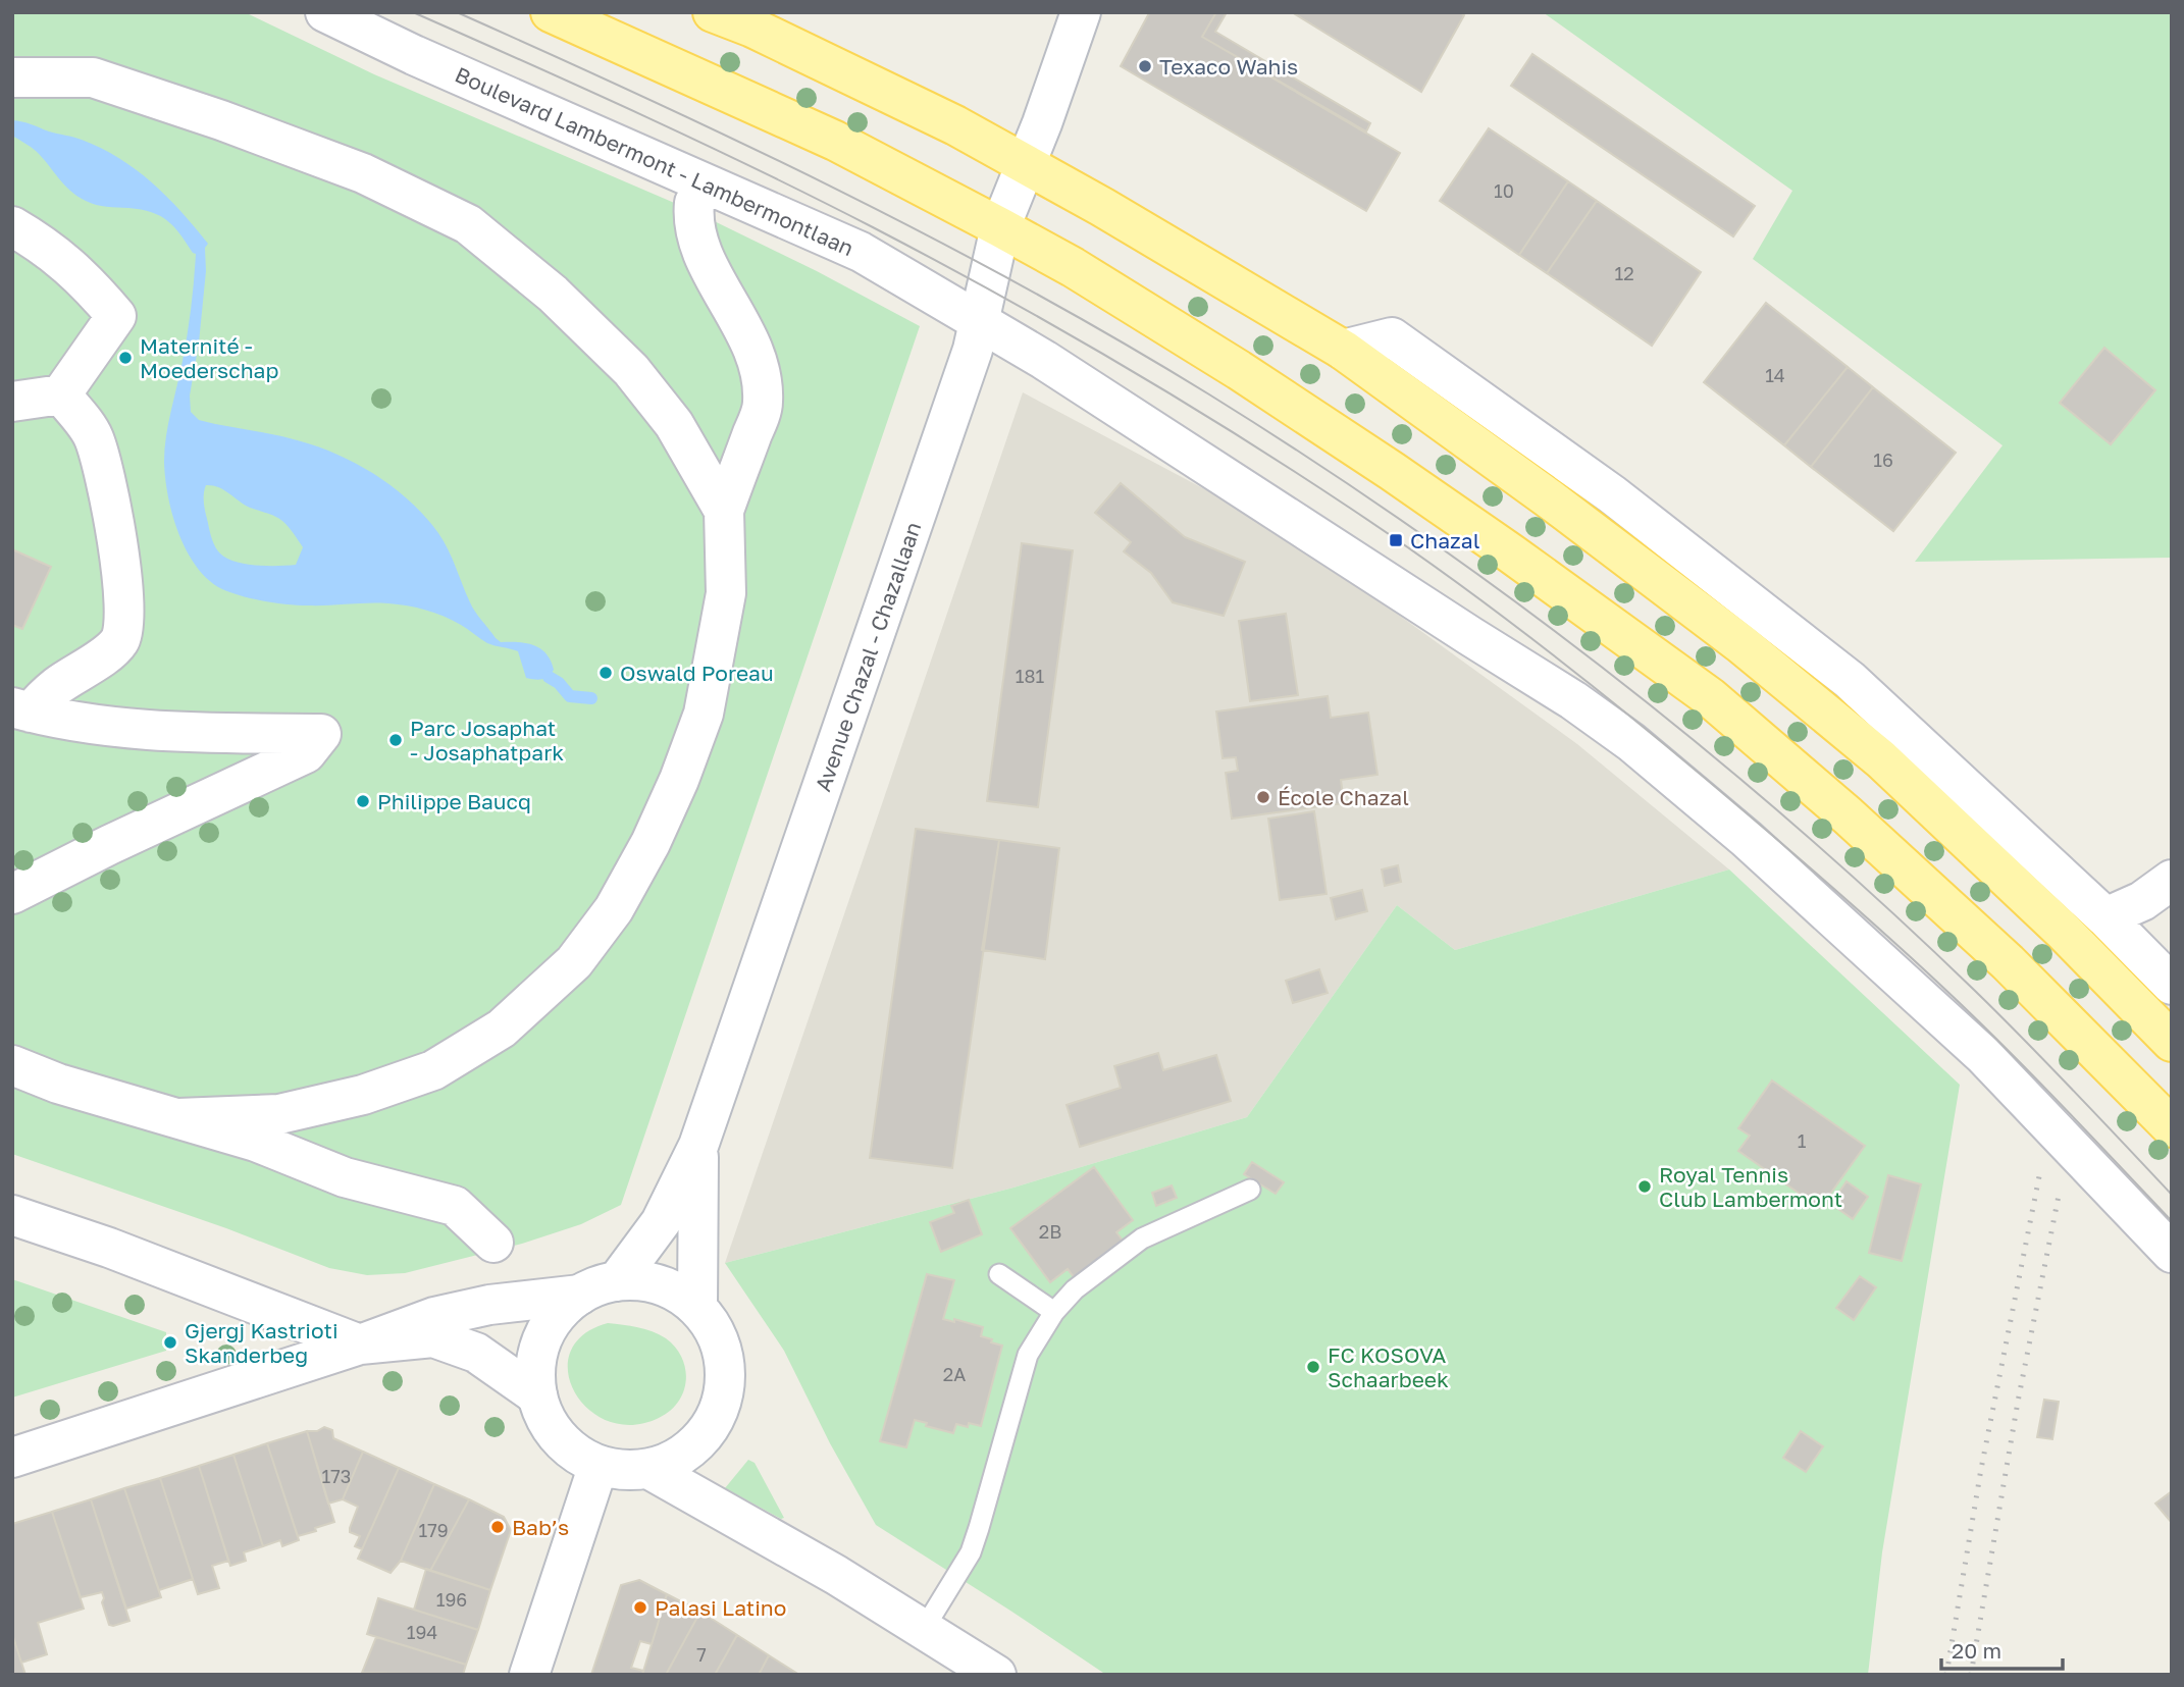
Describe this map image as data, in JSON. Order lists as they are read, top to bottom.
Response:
{
  "streets": {
    "street": ["Boulevard Lambermont - Lambermontlaan", "Avenue Chazal - Chazallaan"]
  },
  "crossings": [
    ["Boulevard Lambermont - Lambermontlaan", "Avenue Chazal - Chazallaan"]
  ],
  "places": {
    "other": [
      "Texaco Wahis",
      "Maternité - Moederschap",
      "Oswald Poreau",
      "Parc Josaphat - Josaphatpark",
      "École Chazal",
      "Philippe Baucq",
      "Royal Tennis Club Lambermont",
      "Gjergj Kastrioti Skanderbeg",
      "FC KOSOVA Schaarbeek",
      "Bab’s",
      "Palasi Latino"
    ],
    "transit": ["Chazal"]
  },
  "house_numbers": [
    "10",
    "12",
    "14",
    "16",
    "181",
    "1",
    "2B",
    "2A",
    "173",
    "179",
    "196",
    "194",
    "7"
  ],
  "scale_bar": "20 m"
}
